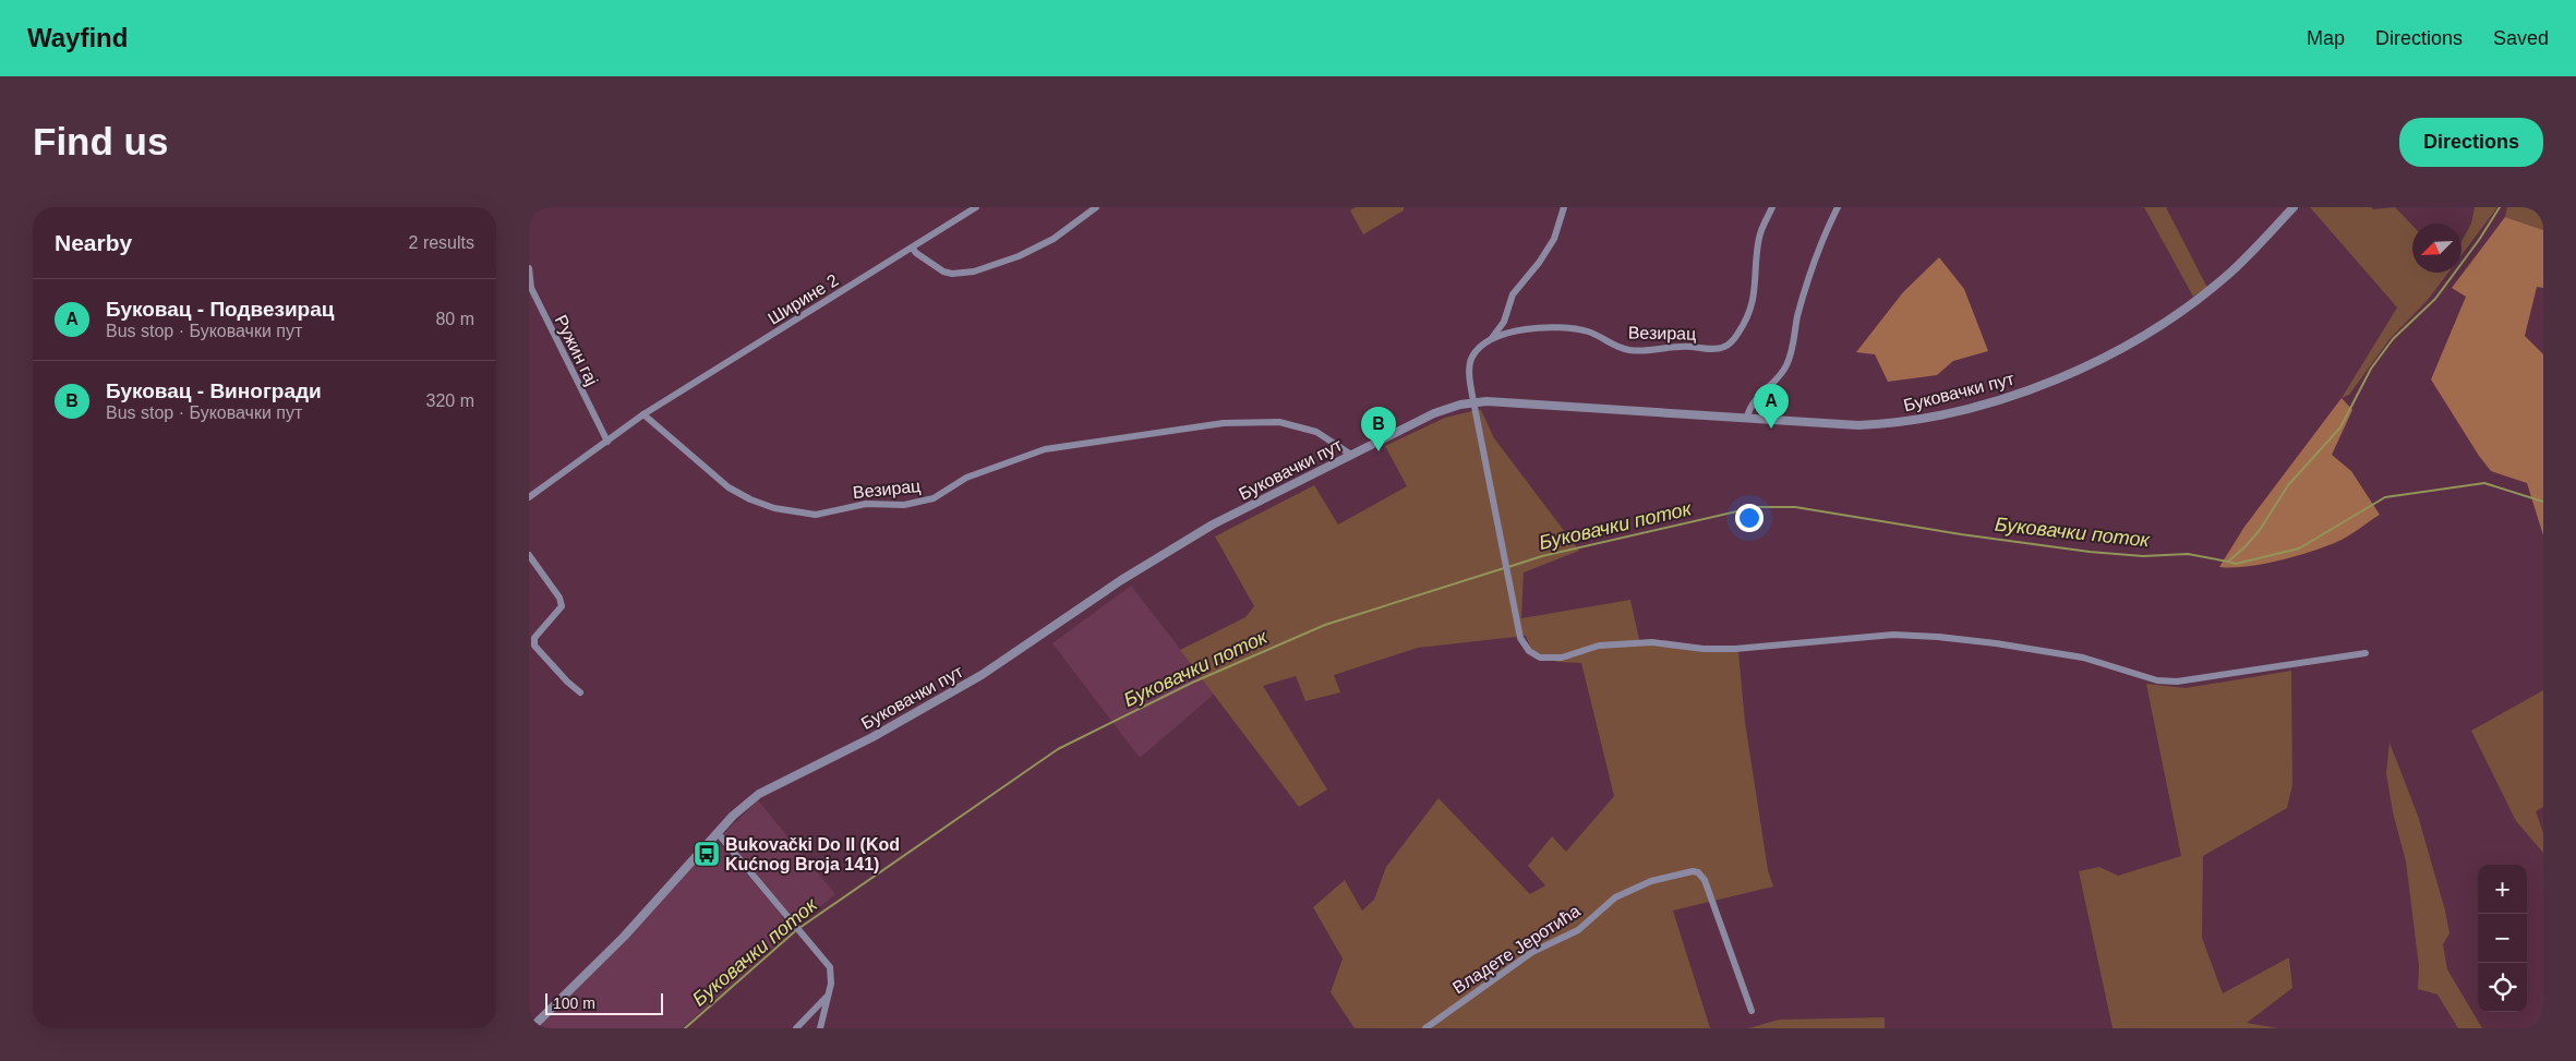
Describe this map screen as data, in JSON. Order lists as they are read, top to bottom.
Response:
{
  "streets": {
    "street": [
      "Ширине 2",
      "Везирац",
      "Ружин гај",
      "Буковачки пут",
      "Владете Јеротића"
    ]
  },
  "crossings": [
    ["Ширине 2", "Везирац"],
    ["Везирац", "Буковачки пут"]
  ],
  "water": ["Буковачки поток"],
  "places": {
    "bus stop": ["Bukovački Do II (Kod Kućnog Broja 141)"]
  },
  "scale_bar": "100 m",
  "north": "bottom left",
  "page": {
    "header": "Wayfind",
    "nav": ["Map", "Directions", "Saved"],
    "buttons": "Directions",
    "title": "Find us",
    "heading": ["Nearby", "2 results"],
    "list": [
      {
        "mark": "A",
        "name": "Буковац - Подвезирац",
        "note": "Bus stop · Буковачки пут",
        "value": "80 m"
      },
      {
        "mark": "B",
        "name": "Буковац - Виногради",
        "note": "Bus stop · Буковачки пут",
        "value": "320 m"
      }
    ],
    "pins": ["A", "B"],
    "map_buttons": ["+", "−"],
    "scale": "100 m"
  }
}
